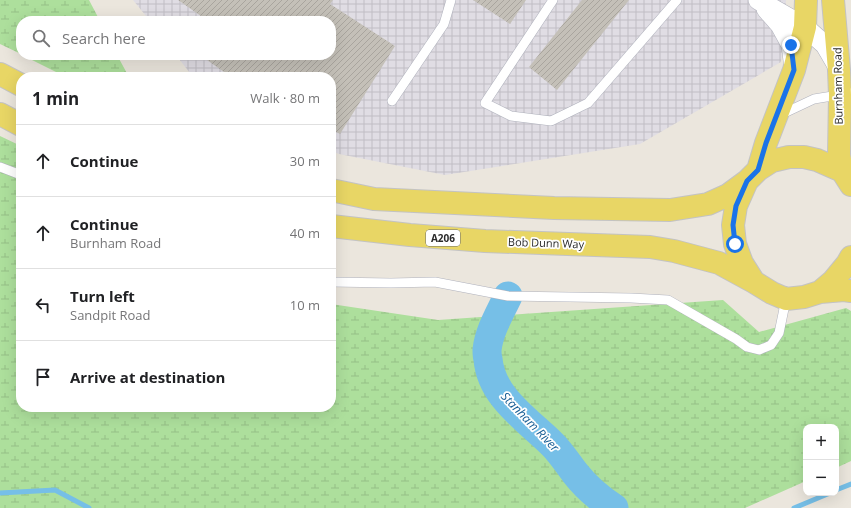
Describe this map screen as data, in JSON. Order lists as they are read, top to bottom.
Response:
{
  "streets": {
    "main road": ["Burnham Road", "A206", "Bob Dunn Way"]
  },
  "water": ["Stanham River"],
  "page": {
    "search": "Search here",
    "heading": ["1 min", "Walk · 80 m"],
    "list": [
      ["Continue", "30 m"],
      ["Continue", "Burnham Road", "40 m"],
      ["Turn left", "Sandpit Road", "10 m"],
      "Arrive at destination"
    ],
    "map_buttons": ["+", "−"]
  }
}
